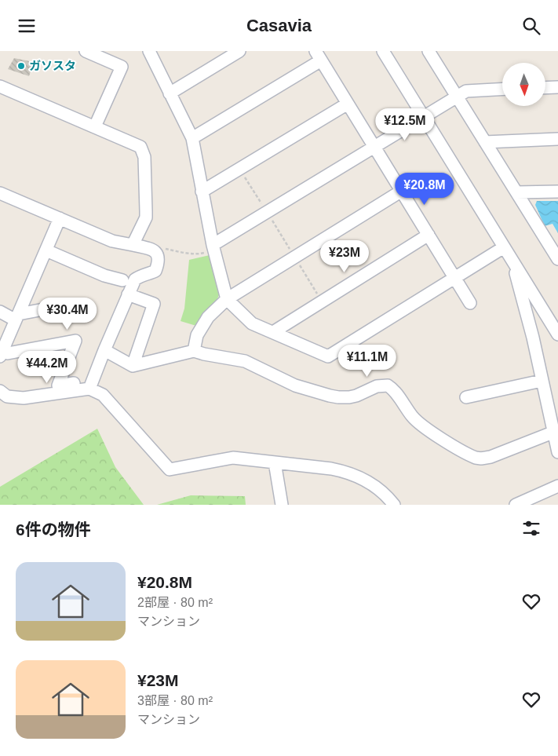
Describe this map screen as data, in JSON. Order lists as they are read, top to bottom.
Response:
{
  "places": ["ガソスタ"],
  "north": "bottom",
  "page": {
    "header": "Casavia",
    "price": [
      "¥12.5M",
      "¥20.8M",
      "¥23M",
      "¥30.4M",
      "¥11.1M",
      "¥44.2M"
    ],
    "heading": "6件の物件",
    "list": [
      {
        "name": "¥20.8M",
        "note": "2部屋 · 80 m² · マンション"
      },
      {
        "name": "¥23M",
        "note": "3部屋 · 80 m² · マンション"
      }
    ]
  }
}
